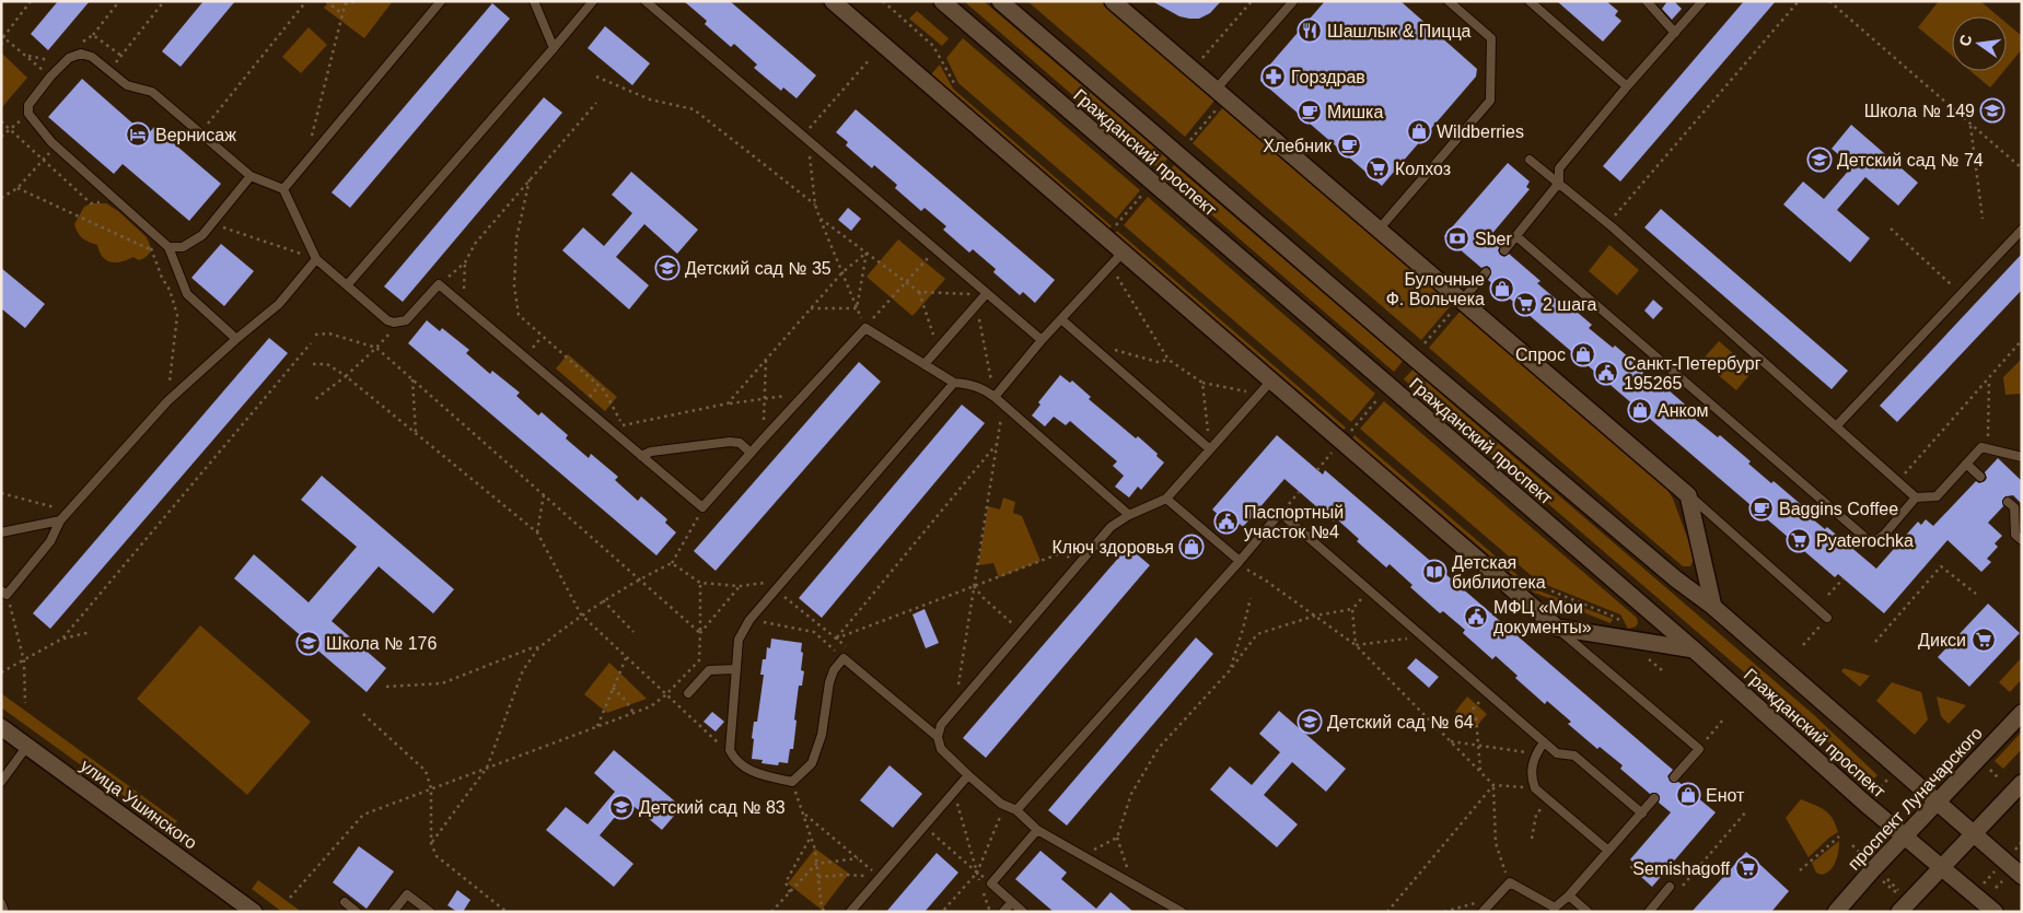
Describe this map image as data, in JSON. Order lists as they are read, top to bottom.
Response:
{
  "streets": {
    "main road": ["Гражданский проспект", "проспект Луначарского", "улица Ушинского"]
  },
  "crossings": [
    ["Гражданский проспект", "проспект Луначарского"]
  ],
  "places": {
    "restaurant": ["Шашлык & Пицца"],
    "pharmacy": ["Горздрав"],
    "school or university": [
      "Школа № 149",
      "Детский сад № 74",
      "Детский сад № 35",
      "Школа № 176",
      "Детский сад № 64",
      "Детский сад № 83"
    ],
    "cafe": ["Мишка", "Хлебник", "Baggins Coffee"],
    "shop": [
      "Wildberries",
      "Булочные Ф. Вольчека",
      "Спрос",
      "Анком",
      "Ключ здоровья",
      "Енот"
    ],
    "hotel": ["Вернисаж"],
    "supermarket": [
      "Колхоз",
      "2 шага",
      "Pyaterochka",
      "Дикси",
      "Semishagoff"
    ],
    "bank": ["Sber"],
    "public building": ["Санкт-Петербург 195265", "Паспортный участок №4", "МФЦ «Мои документы»"],
    "library": ["Детская библиотека"]
  },
  "north": "left"
}
